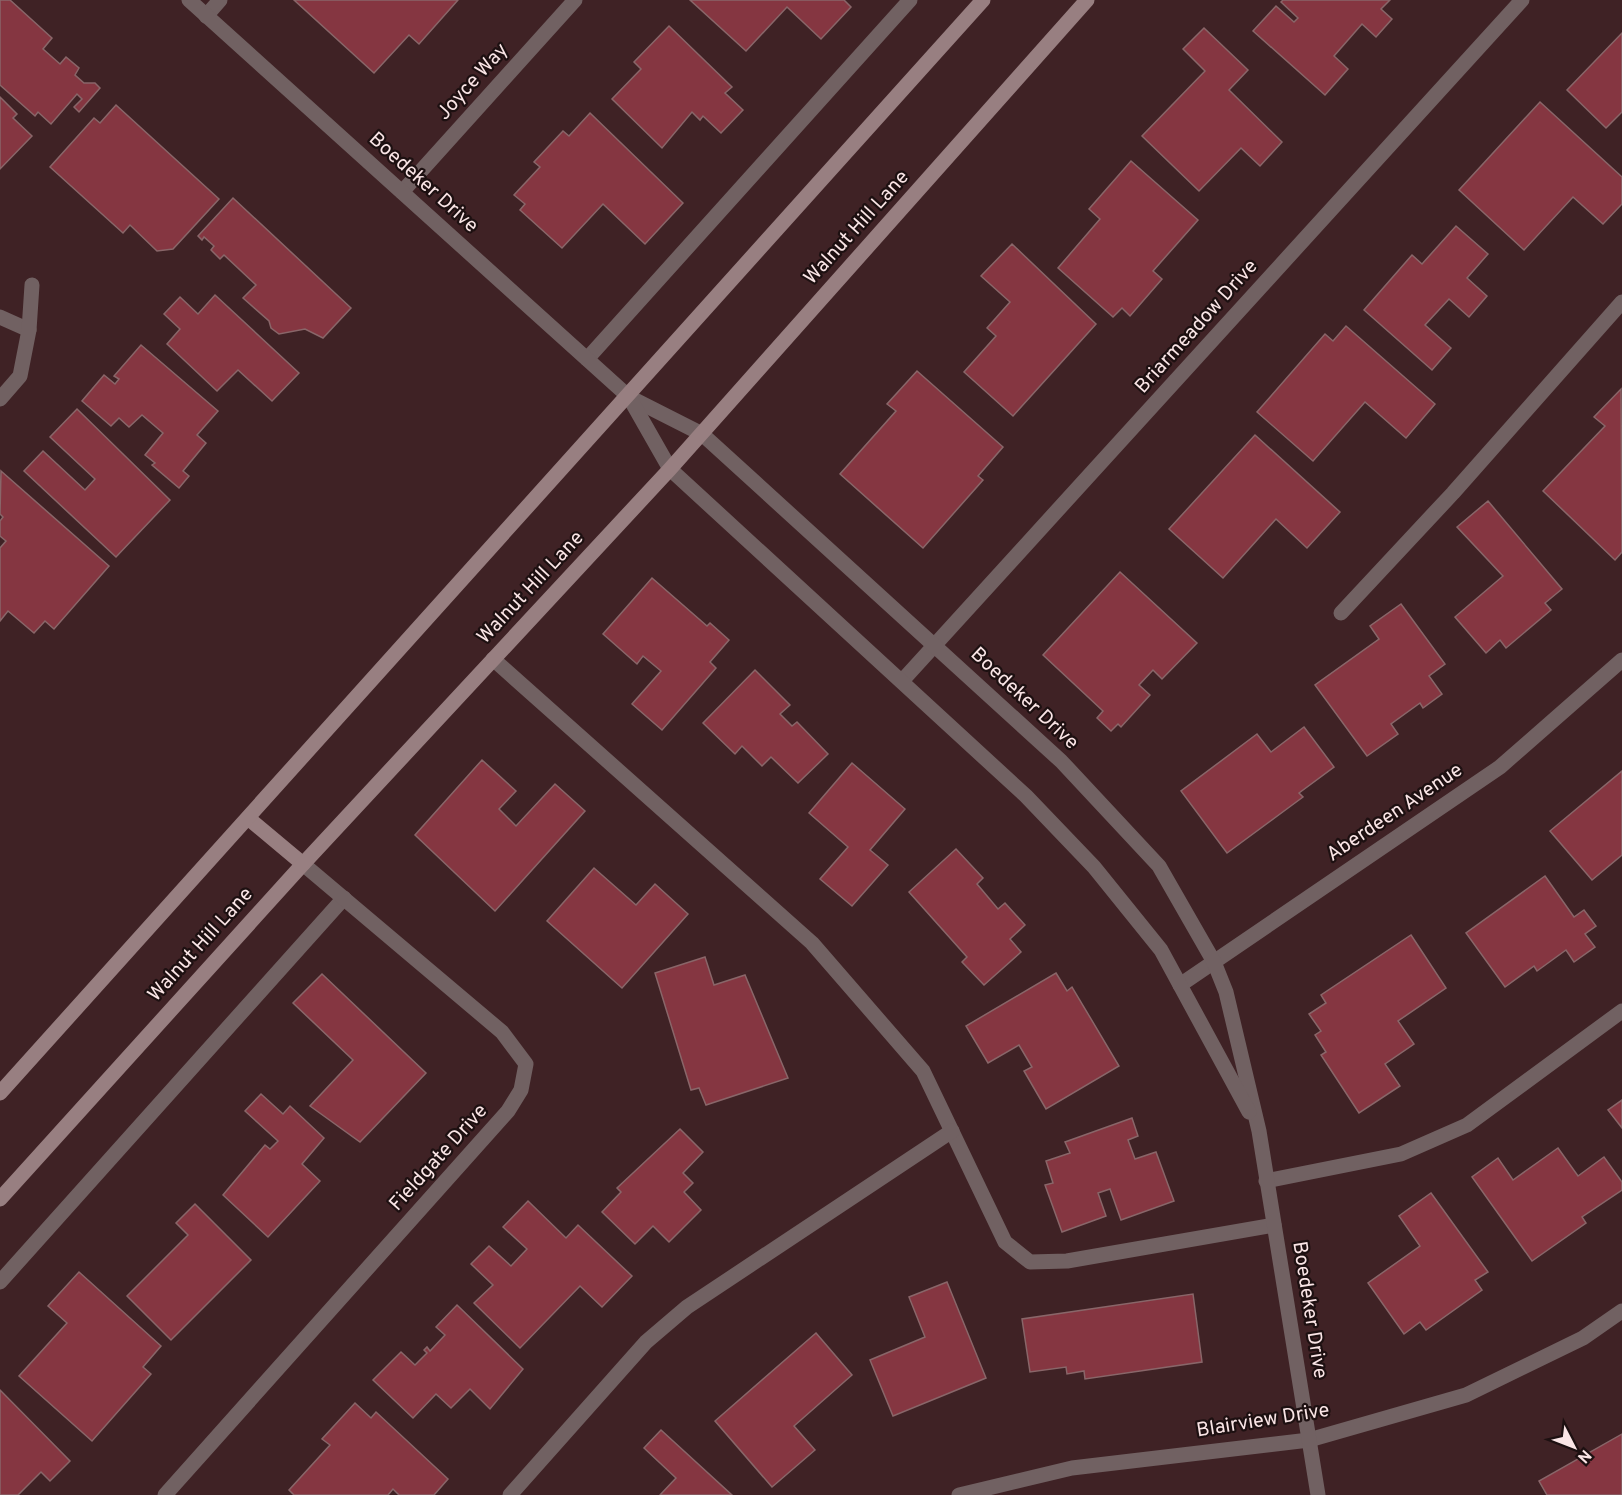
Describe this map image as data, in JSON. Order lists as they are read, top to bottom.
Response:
{
  "streets": {
    "main road": ["Walnut Hill Lane"],
    "street": [
      "Joyce Way",
      "Boedeker Drive",
      "Briarmeadow Drive",
      "Aberdeen Avenue",
      "Fieldgate Drive",
      "Blairview Drive"
    ]
  },
  "crossings": [
    ["Joyce Way", "Boedeker Drive"],
    ["Boedeker Drive", "Walnut Hill Lane"],
    ["Boedeker Drive", "Briarmeadow Drive"],
    ["Boedeker Drive", "Aberdeen Avenue"],
    ["Boedeker Drive", "Blairview Drive"],
    ["Walnut Hill Lane", "Fieldgate Drive"]
  ],
  "north": "bottom right"
}
